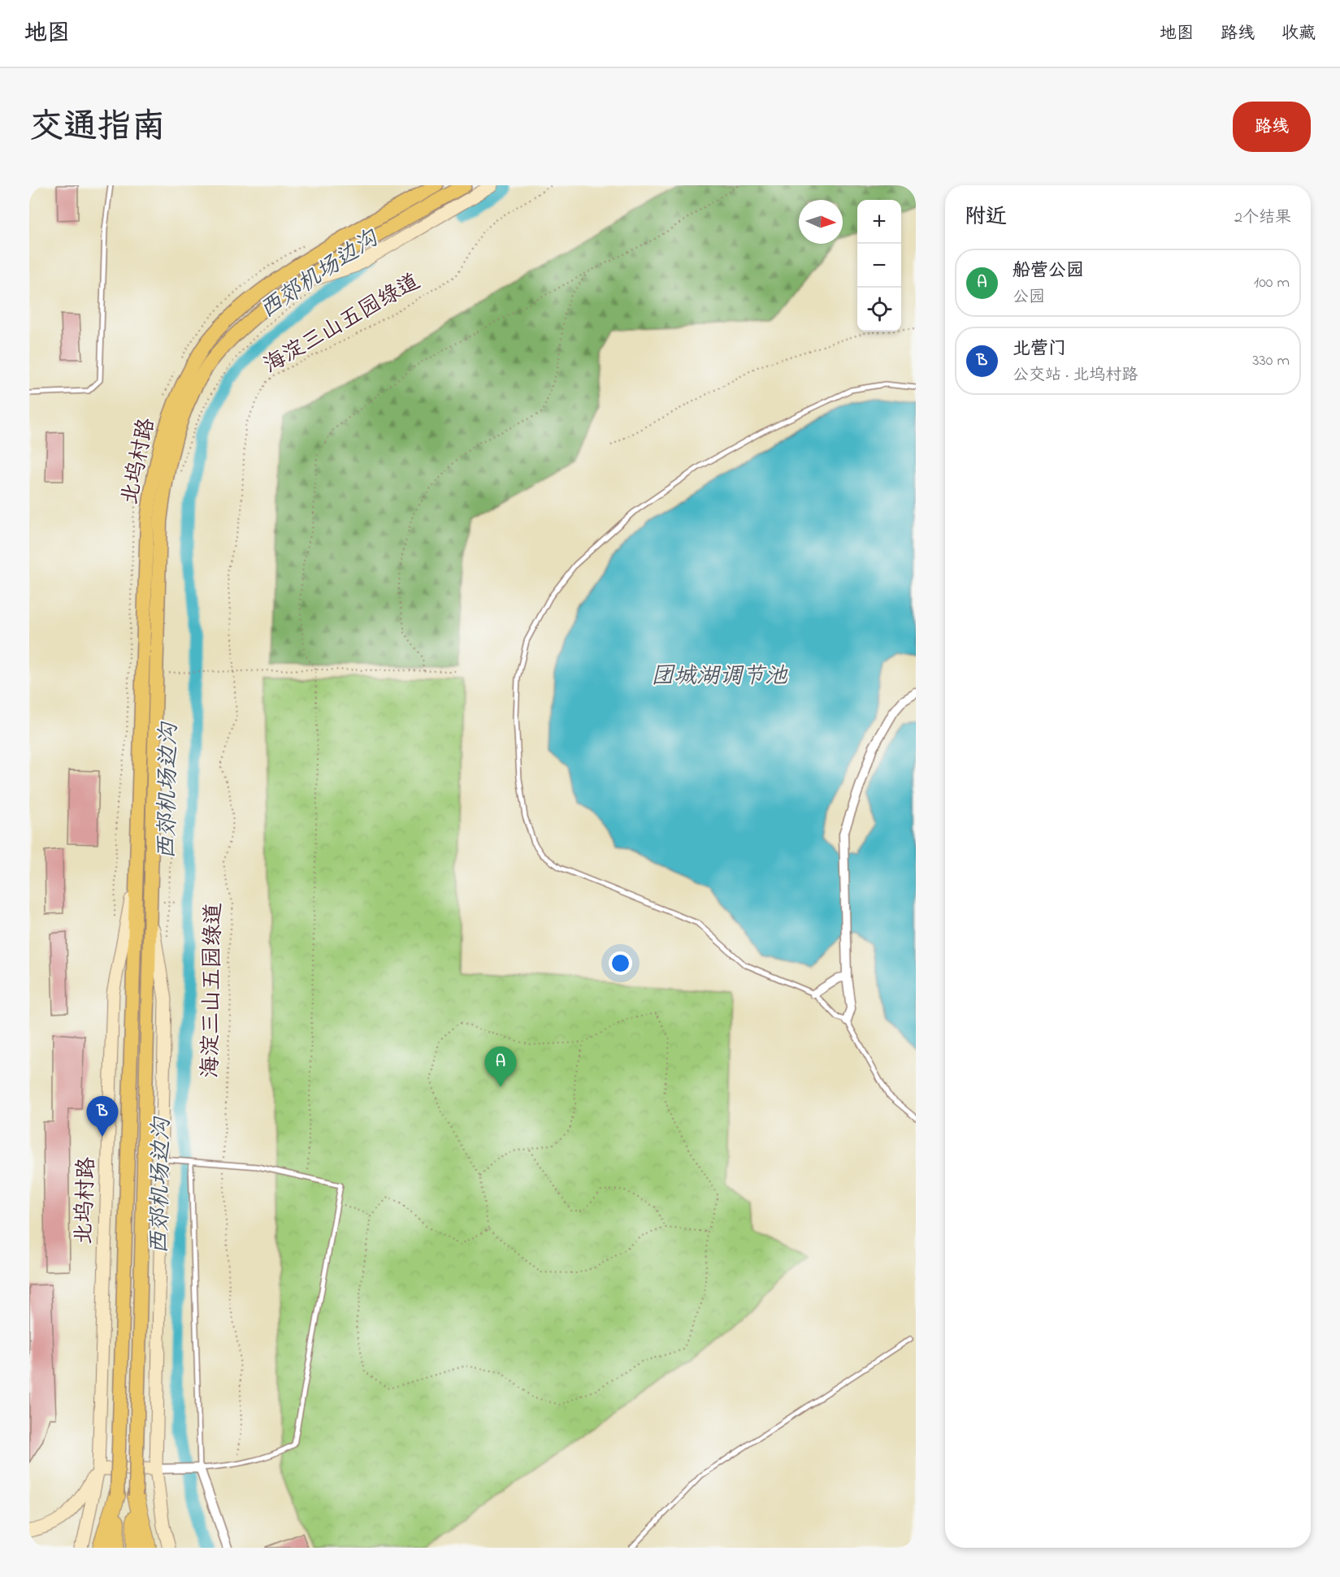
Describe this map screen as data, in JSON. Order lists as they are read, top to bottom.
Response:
{
  "streets": {
    "main road": ["北坞村路"],
    "path": ["海淀三山五园绿道"]
  },
  "water": ["西郊机场边沟", "团城湖调节池"],
  "north": "right",
  "page": {
    "header": "地图",
    "nav": ["地图", "路线", "收藏"],
    "title": "交通指南",
    "buttons": "路线",
    "heading": ["附近", "2个结果"],
    "map_buttons": ["+", "−"],
    "list": [
      {
        "mark": "A",
        "name": "船营公园",
        "note": "公园",
        "value": "100 m"
      },
      {
        "mark": "B",
        "name": "北营门",
        "note": "公交站 · 北坞村路",
        "value": "330 m"
      }
    ],
    "pins": ["A", "B"]
  }
}
